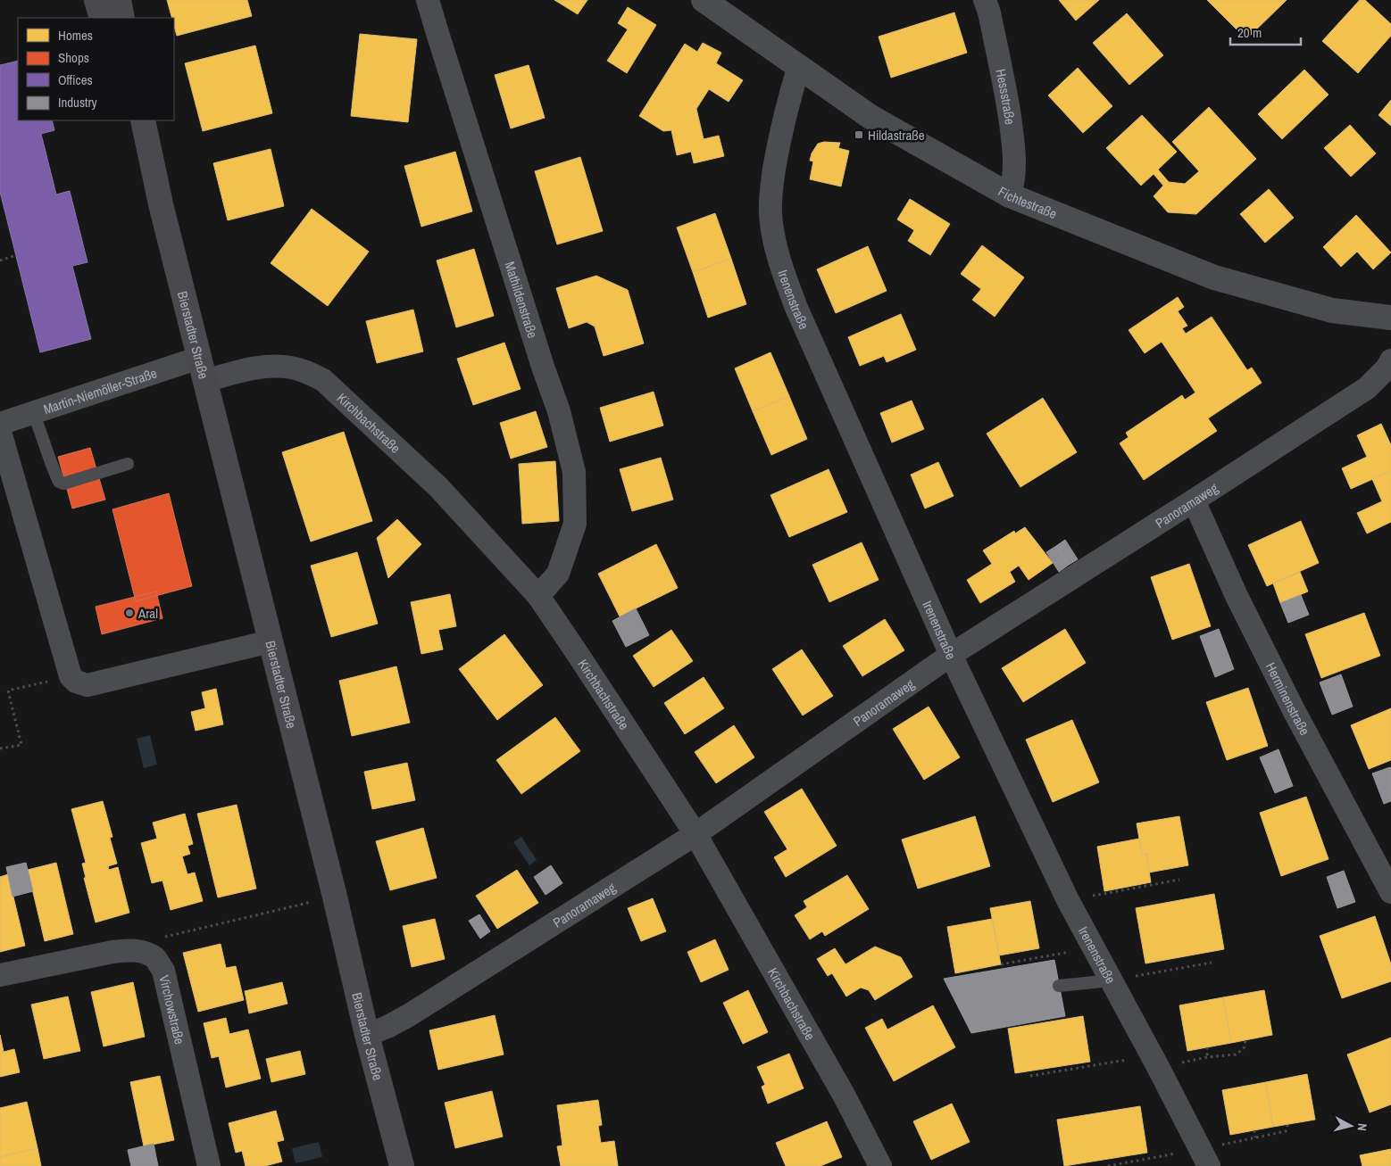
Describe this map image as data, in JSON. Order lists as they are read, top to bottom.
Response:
{
  "streets": {
    "main road": ["Bierstadter Straße"],
    "street": [
      "Hessstraße",
      "Fichtestraße",
      "Irenenstraße",
      "Mathildenstraße",
      "Martin-Niemöller-Straße",
      "Kirchbachstraße",
      "Panoramaweg",
      "Herminenstraße",
      "Virchowstraße"
    ]
  },
  "crossings": [
    ["Hessstraße", "Fichtestraße"],
    ["Fichtestraße", "Irenenstraße"],
    ["Irenenstraße", "Panoramaweg"],
    ["Mathildenstraße", "Kirchbachstraße"],
    ["Bierstadter Straße", "Martin-Niemöller-Straße"],
    ["Bierstadter Straße", "Kirchbachstraße"],
    ["Bierstadter Straße", "Panoramaweg"],
    ["Martin-Niemöller-Straße", "Kirchbachstraße"],
    ["Kirchbachstraße", "Panoramaweg"],
    ["Panoramaweg", "Herminenstraße"]
  ],
  "places": {
    "transit": ["Hildastraße"],
    "other": ["Aral"]
  },
  "legend": [
    "Homes",
    "Shops",
    "Offices",
    "Industry"
  ],
  "scale_bar": "20 m",
  "north": "right"
}
